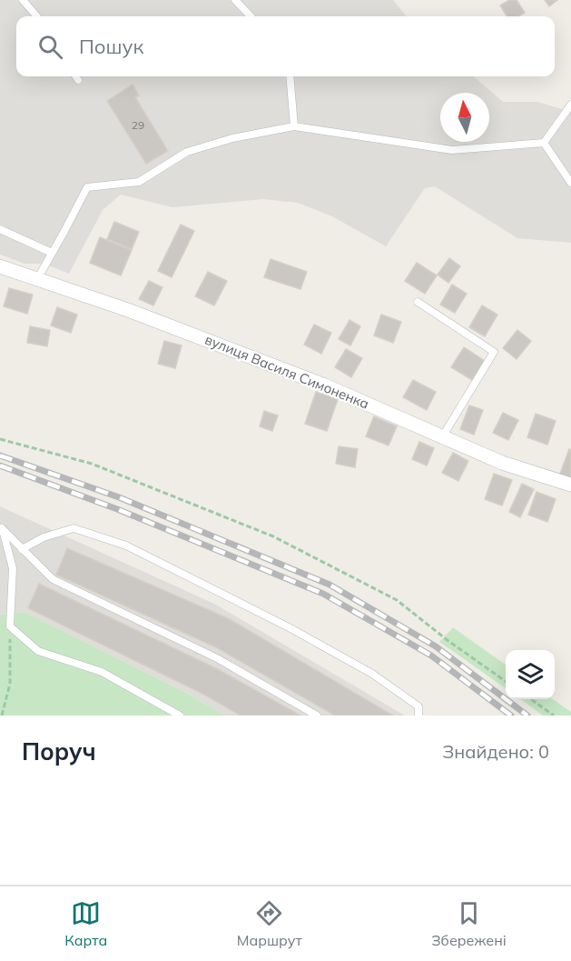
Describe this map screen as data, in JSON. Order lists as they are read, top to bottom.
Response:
{
  "streets": {
    "street": ["вулиця Василя Симоненка"]
  },
  "house_numbers": ["29"],
  "north": "top",
  "page": {
    "search": "Пошук",
    "heading": ["Поруч", "Знайдено: 0"],
    "nav": ["Карта", "Маршрут", "Збережені"]
  }
}
